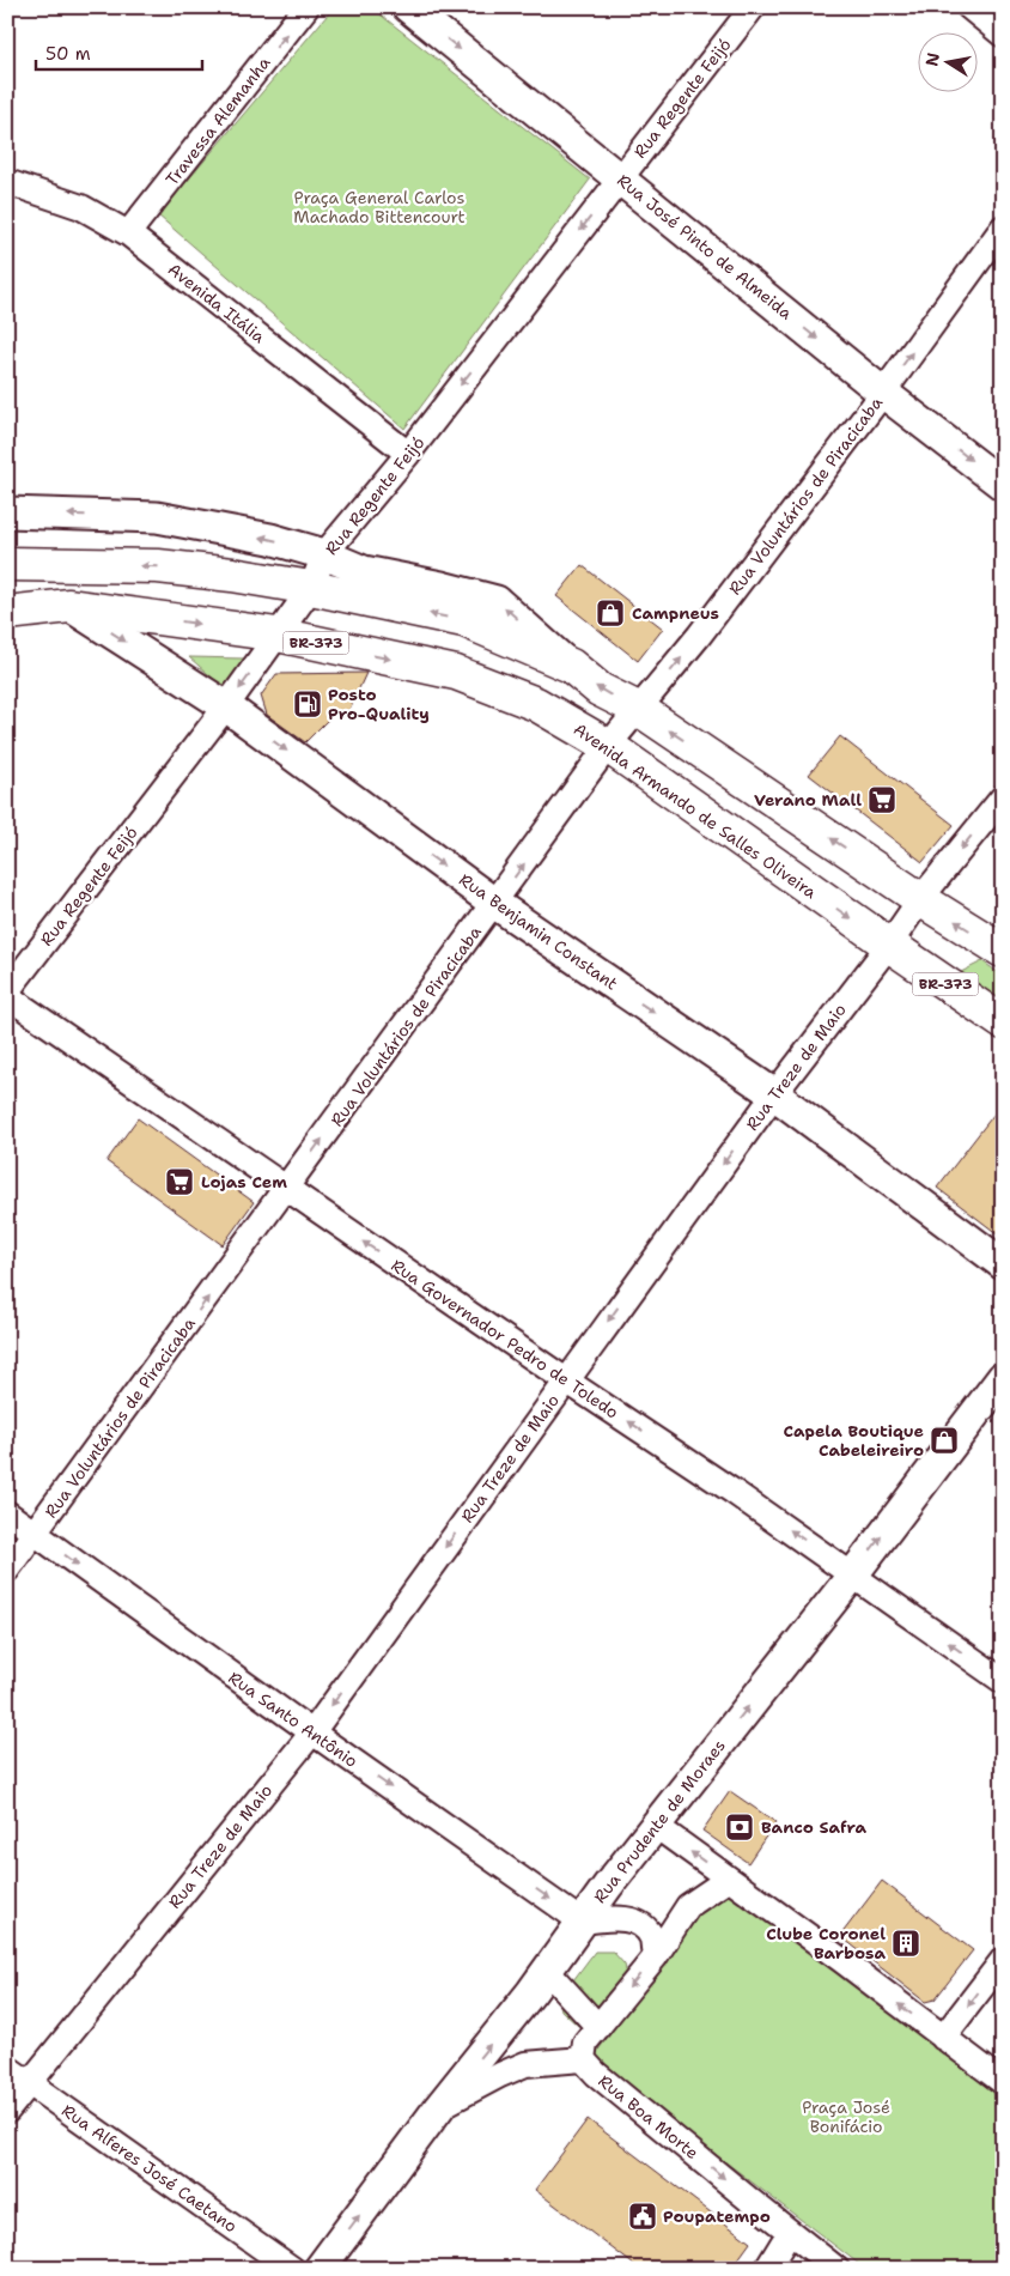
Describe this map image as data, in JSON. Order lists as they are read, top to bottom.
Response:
{
  "streets": {
    "main road": ["BR-373", "Avenida Armando de Salles Oliveira"],
    "street": [
      "Rua Regente Feijó",
      "Travessa Alemanha",
      "Rua José Pinto de Almeida",
      "Avenida Itália",
      "Rua Voluntários de Piracicaba",
      "Rua Benjamin Constant",
      "Rua Treze de Maio",
      "Rua Governador Pedro de Toledo",
      "Rua Santo Antônio",
      "Rua Prudente de Moraes",
      "Rua Boa Morte",
      "Rua Alferes José Caetano"
    ]
  },
  "crossings": [
    ["Rua Regente Feijó", "Rua José Pinto de Almeida"],
    ["Rua Regente Feijó", "Avenida Itália"],
    ["Rua Regente Feijó", "Avenida Armando de Salles Oliveira"],
    ["Rua Regente Feijó", "Rua Benjamin Constant"],
    ["Travessa Alemanha", "Avenida Itália"],
    ["Rua José Pinto de Almeida", "Rua Voluntários de Piracicaba"],
    ["Rua Voluntários de Piracicaba", "Avenida Armando de Salles Oliveira"],
    ["Rua Voluntários de Piracicaba", "Rua Benjamin Constant"],
    ["Rua Voluntários de Piracicaba", "Rua Governador Pedro de Toledo"],
    ["Rua Voluntários de Piracicaba", "Rua Santo Antônio"],
    ["Avenida Armando de Salles Oliveira", "Rua Benjamin Constant"],
    ["Avenida Armando de Salles Oliveira", "Rua Treze de Maio"],
    ["Rua Benjamin Constant", "Rua Treze de Maio"],
    ["Rua Treze de Maio", "Rua Governador Pedro de Toledo"],
    ["Rua Treze de Maio", "Rua Santo Antônio"],
    ["Rua Treze de Maio", "Rua Alferes José Caetano"],
    ["Rua Governador Pedro de Toledo", "Rua Prudente de Moraes"],
    ["Rua Santo Antônio", "Rua Prudente de Moraes"]
  ],
  "one_way": [
    "Rua Regente Feijó",
    "Travessa Alemanha",
    "Rua José Pinto de Almeida",
    "Rua Voluntários de Piracicaba",
    "Rua Treze de Maio",
    "Rua Governador Pedro de Toledo",
    "Rua Santo Antônio",
    "Rua Prudente de Moraes",
    "Rua Boa Morte"
  ],
  "parks": ["Praça General Carlos Machado Bittencourt", "Praça José Bonifácio"],
  "places": {
    "shop": ["Campneus", "Capela Boutique Cabeleireiro"],
    "fuel station": ["Posto Pro-Quality"],
    "supermarket": ["Verano Mall", "Lojas Cem"],
    "bank": ["Banco Safra"],
    "building": ["Clube Coronel Barbosa"],
    "public building": ["Poupatempo"]
  },
  "scale_bar": "50 m",
  "north": "left"
}
